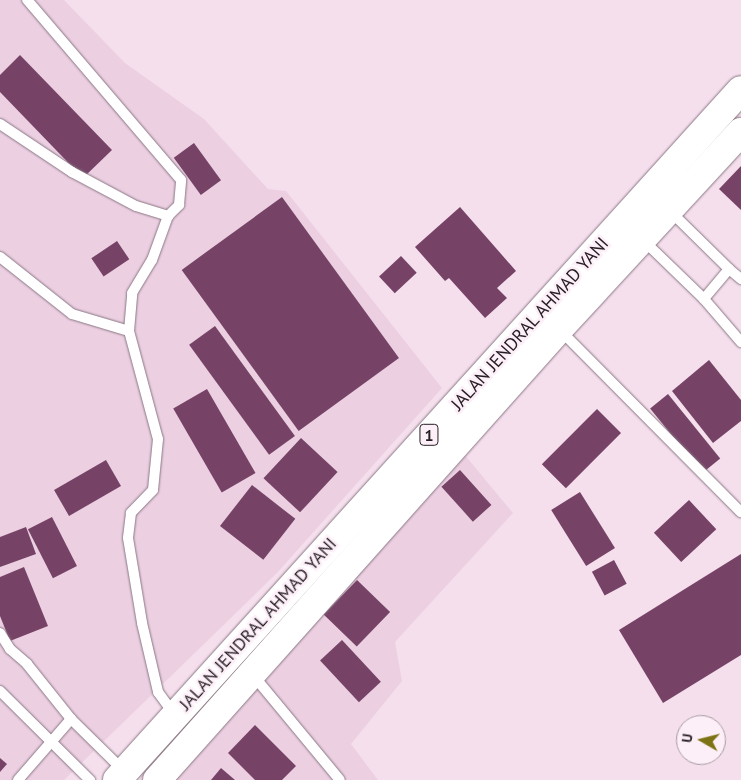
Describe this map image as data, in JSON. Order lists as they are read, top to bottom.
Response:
{
  "streets": {
    "highway": ["JALAN JENDRAL AHMAD YANI", "1"]
  },
  "north": "left"
}
